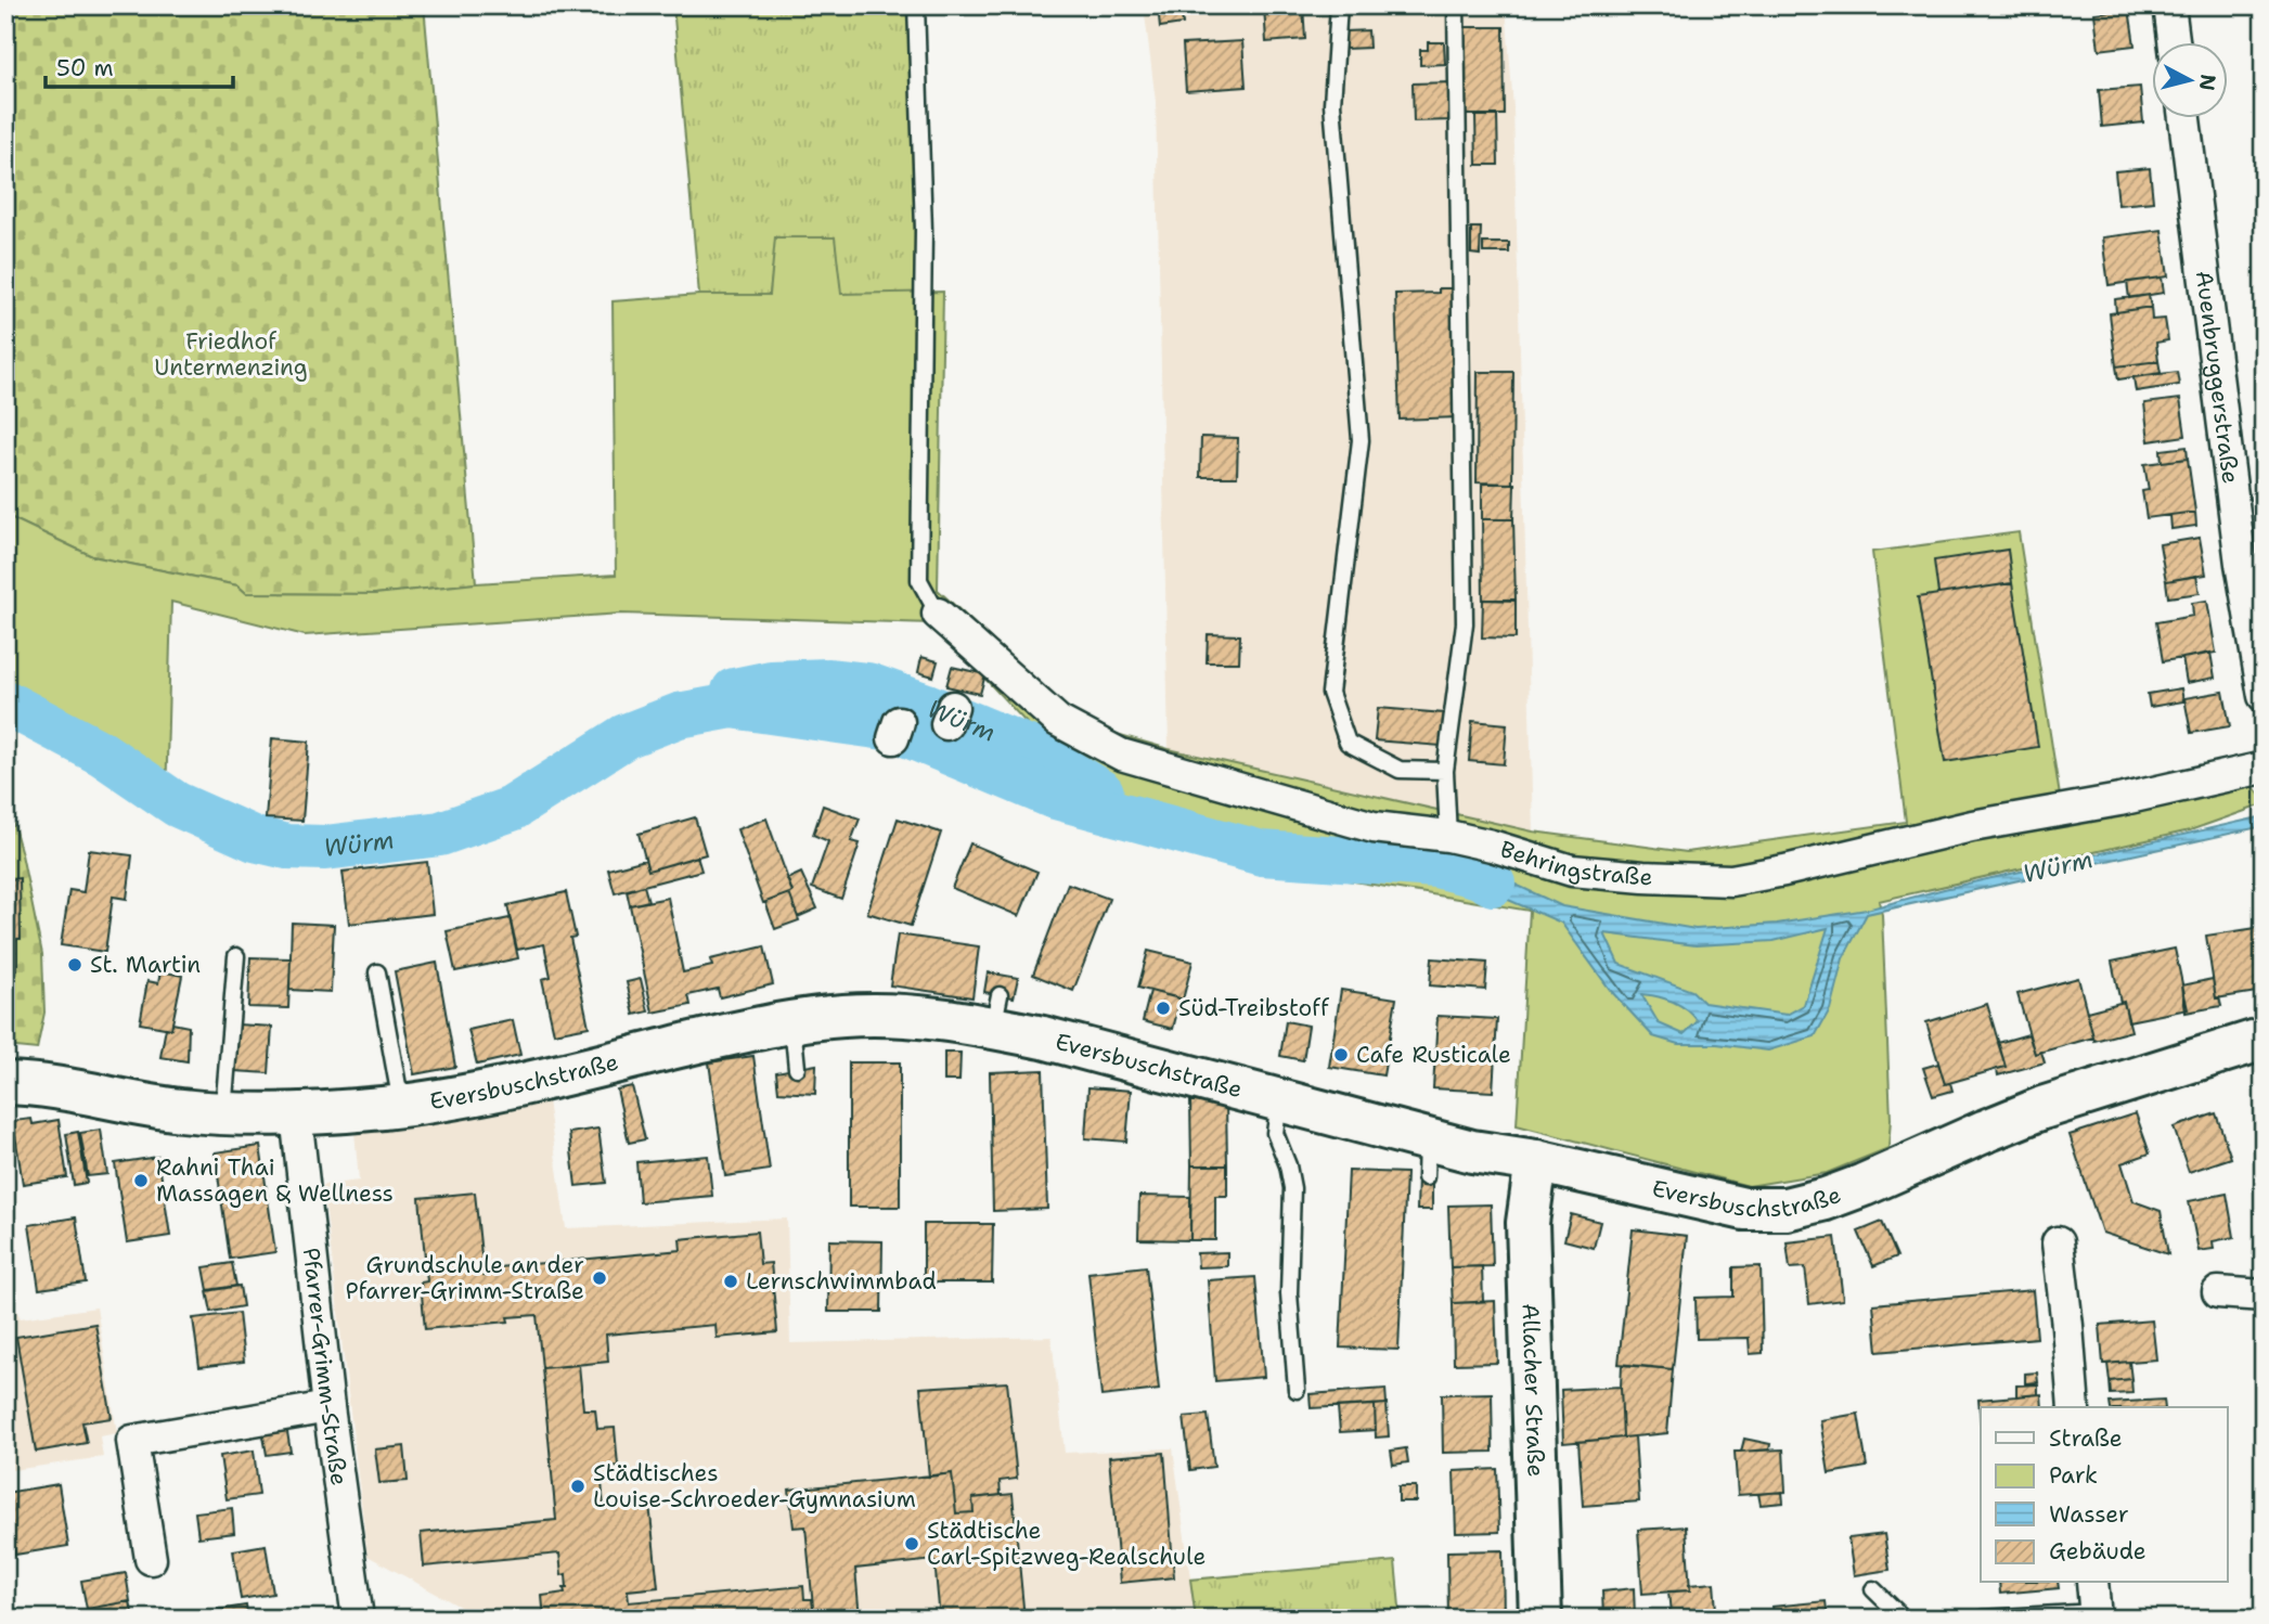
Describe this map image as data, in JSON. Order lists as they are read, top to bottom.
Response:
{
  "streets": {
    "main road": ["Eversbuschstraße", "Allacher Straße"],
    "street": ["Auenbruggerstraße", "Behringstraße", "Pfarrer-Grimm-Straße"]
  },
  "crossings": [
    ["Eversbuschstraße", "Pfarrer-Grimm-Straße"],
    ["Eversbuschstraße", "Allacher Straße"]
  ],
  "water": ["Würm"],
  "parks": ["Friedhof Untermenzing"],
  "places": [
    "St. Martin",
    "Süd-Treibstoff",
    "Cafe Rusticale",
    "Rahni Thai Massagen & Wellness",
    "Grundschule an der Pfarrer-Grimm-Straße",
    "Lernschwimmbad",
    "Städtisches Louise-Schroeder-Gymnasium",
    "Städtische Carl-Spitzweg-Realschule"
  ],
  "legend": [
    "Straße",
    "Park",
    "Wasser",
    "Gebäude"
  ],
  "scale_bar": "50 m",
  "north": "right"
}
